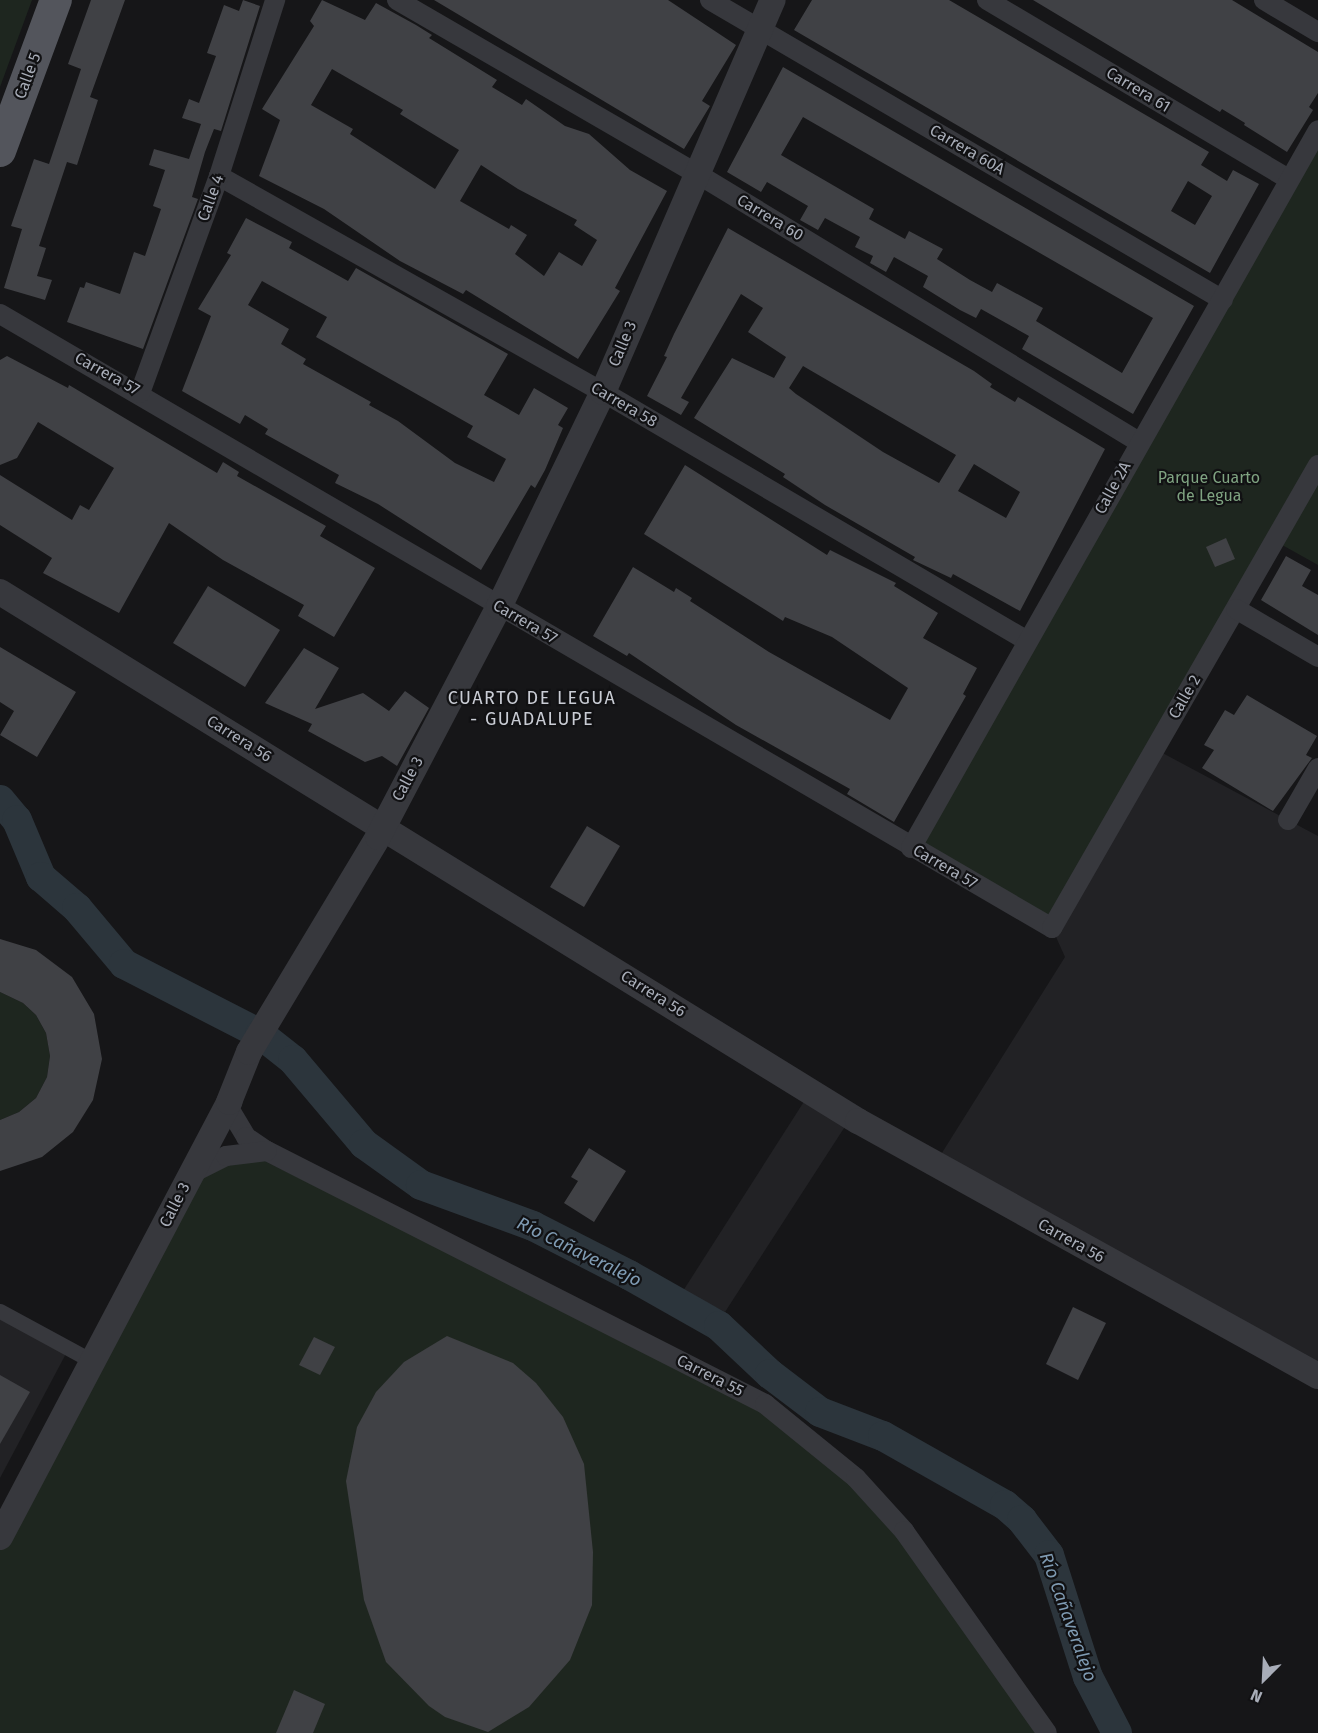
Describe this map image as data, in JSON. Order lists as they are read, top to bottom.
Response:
{
  "streets": {
    "main road": ["Calle 5"],
    "street": [
      "Carrera 61",
      "Carrera 60A",
      "Calle 4",
      "Carrera 60",
      "Calle 3",
      "Carrera 57",
      "Carrera 58",
      "Calle 2A",
      "Calle 2",
      "Carrera 56",
      "Carrera 55"
    ]
  },
  "crossings": [
    ["Carrera 61", "Calle 2A"],
    ["Carrera 60A", "Calle 3"],
    ["Carrera 60A", "Calle 2A"],
    ["Calle 4", "Carrera 57"],
    ["Calle 4", "Carrera 58"],
    ["Carrera 60", "Calle 3"],
    ["Carrera 60", "Calle 2A"],
    ["Calle 3", "Carrera 57"],
    ["Calle 3", "Carrera 58"],
    ["Calle 3", "Carrera 56"],
    ["Calle 3", "Carrera 55"],
    ["Carrera 57", "Calle 2A"],
    ["Carrera 57", "Calle 2"],
    ["Carrera 58", "Calle 2A"]
  ],
  "districts": ["CUARTO DE LEGUA - GUADALUPE"],
  "water": ["Río Cañaveralejo"],
  "parks": ["Parque Cuarto de Legua"],
  "north": "bottom left"
}
